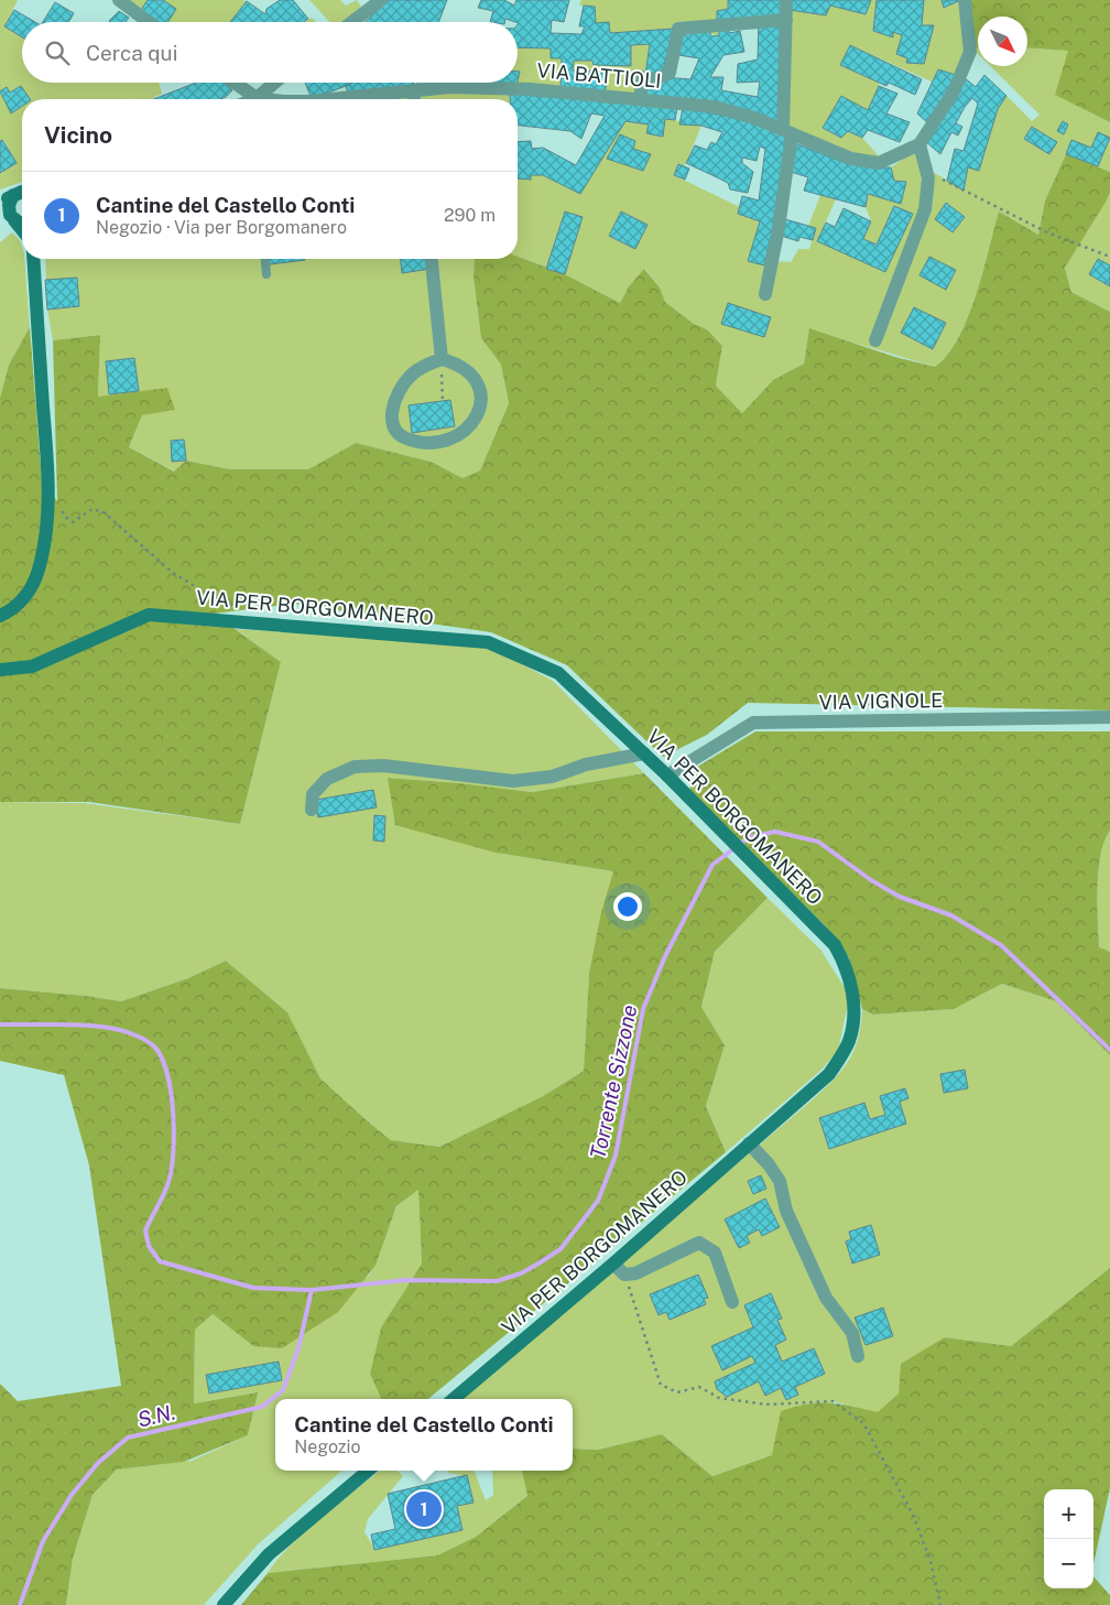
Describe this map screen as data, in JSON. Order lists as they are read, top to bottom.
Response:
{
  "streets": {
    "main road": ["VIA PER BORGOMANERO"],
    "street": ["VIA BATTIOLI", "VIA VIGNOLE"]
  },
  "crossings": [
    ["VIA PER BORGOMANERO", "VIA VIGNOLE"]
  ],
  "water": ["Torrente Sizzone", "S.N."],
  "north": "bottom right",
  "page": {
    "search": "Cerca qui",
    "heading": "Vicino",
    "list": [
      {
        "mark": "1",
        "name": "Cantine del Castello Conti",
        "note": "Negozio · Via per Borgomanero",
        "value": "290 m"
      }
    ],
    "popup": ["Cantine del Castello Conti", "Negozio"],
    "map_buttons": ["+", "−"],
    "pins": "1"
  }
}
